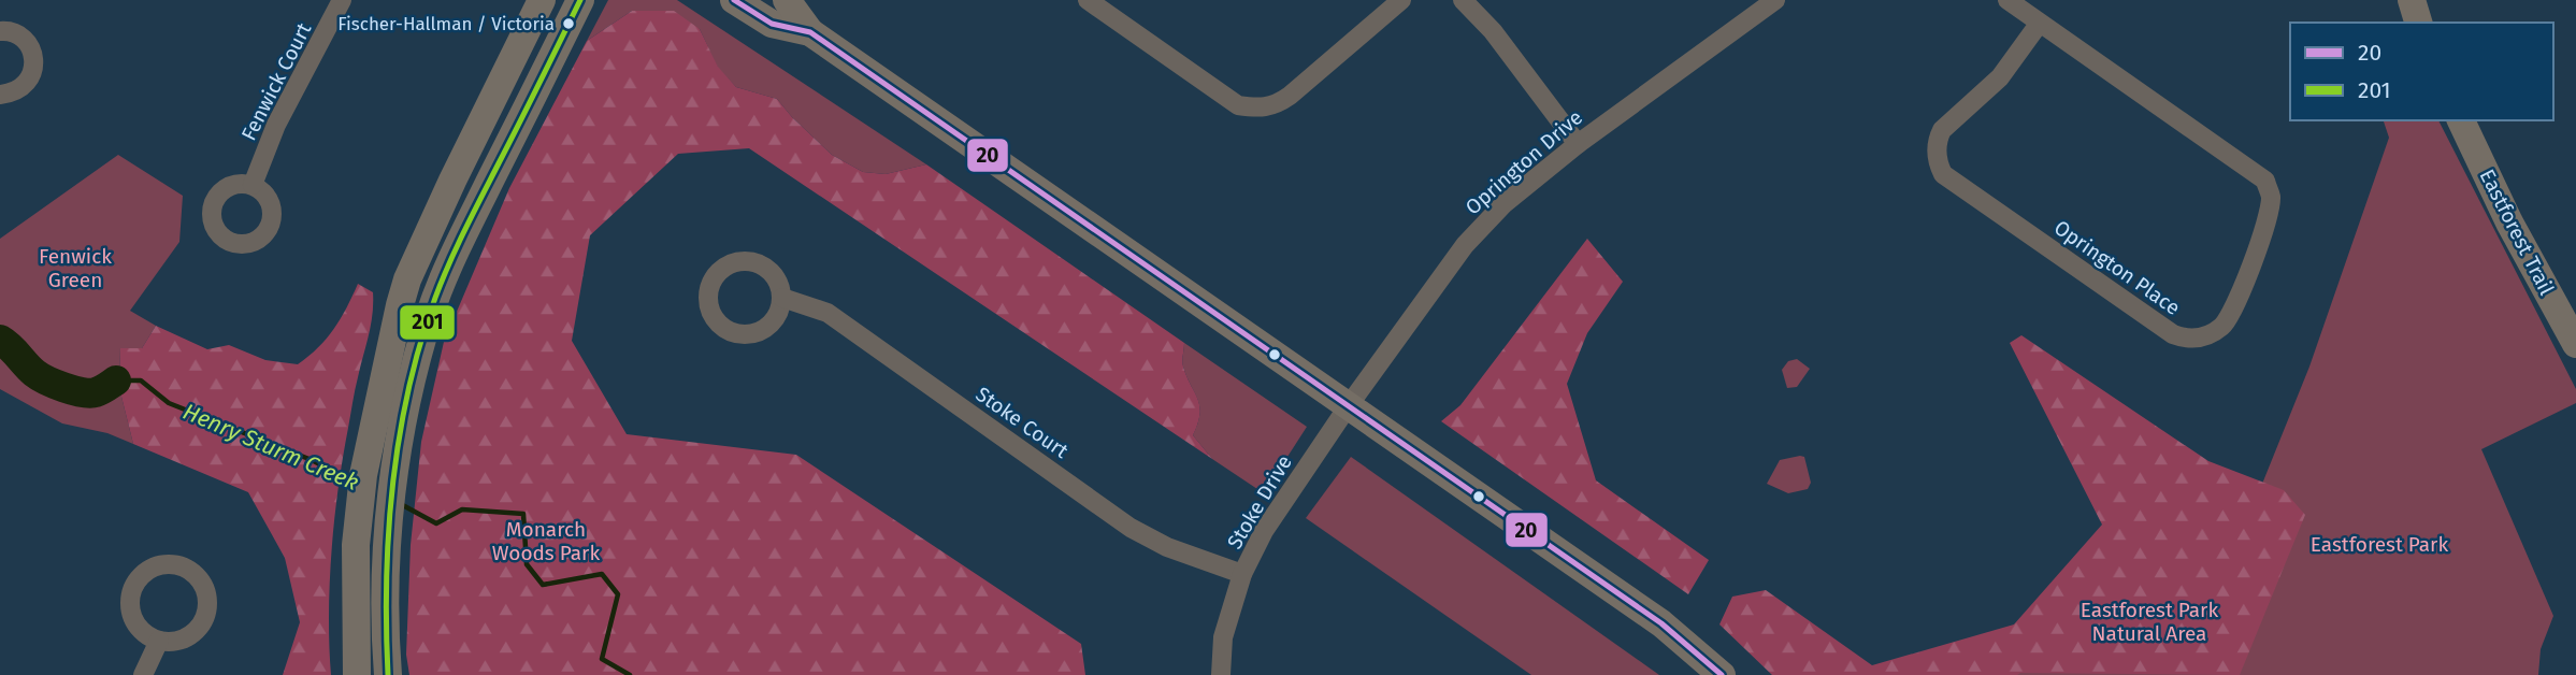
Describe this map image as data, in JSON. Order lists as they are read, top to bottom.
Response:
{
  "streets": {
    "main road": ["Eastforest Trail"],
    "street": [
      "Fenwick Court",
      "Oprington Drive",
      "Oprington Place",
      "Stoke Court",
      "Stoke Drive"
    ]
  },
  "crossings": [
    ["Oprington Drive", "Stoke Drive"],
    ["Stoke Court", "Stoke Drive"]
  ],
  "water": ["Henry Sturm Creek"],
  "parks": [
    "Fenwick Green",
    "Monarch Woods Park",
    "Eastforest Park",
    "Eastforest Park Natural Area"
  ],
  "places": ["Fischer-Hallman / Victoria"],
  "lines": ["transit line 20", "transit line 201"],
  "legend": ["20", "201"]
}
